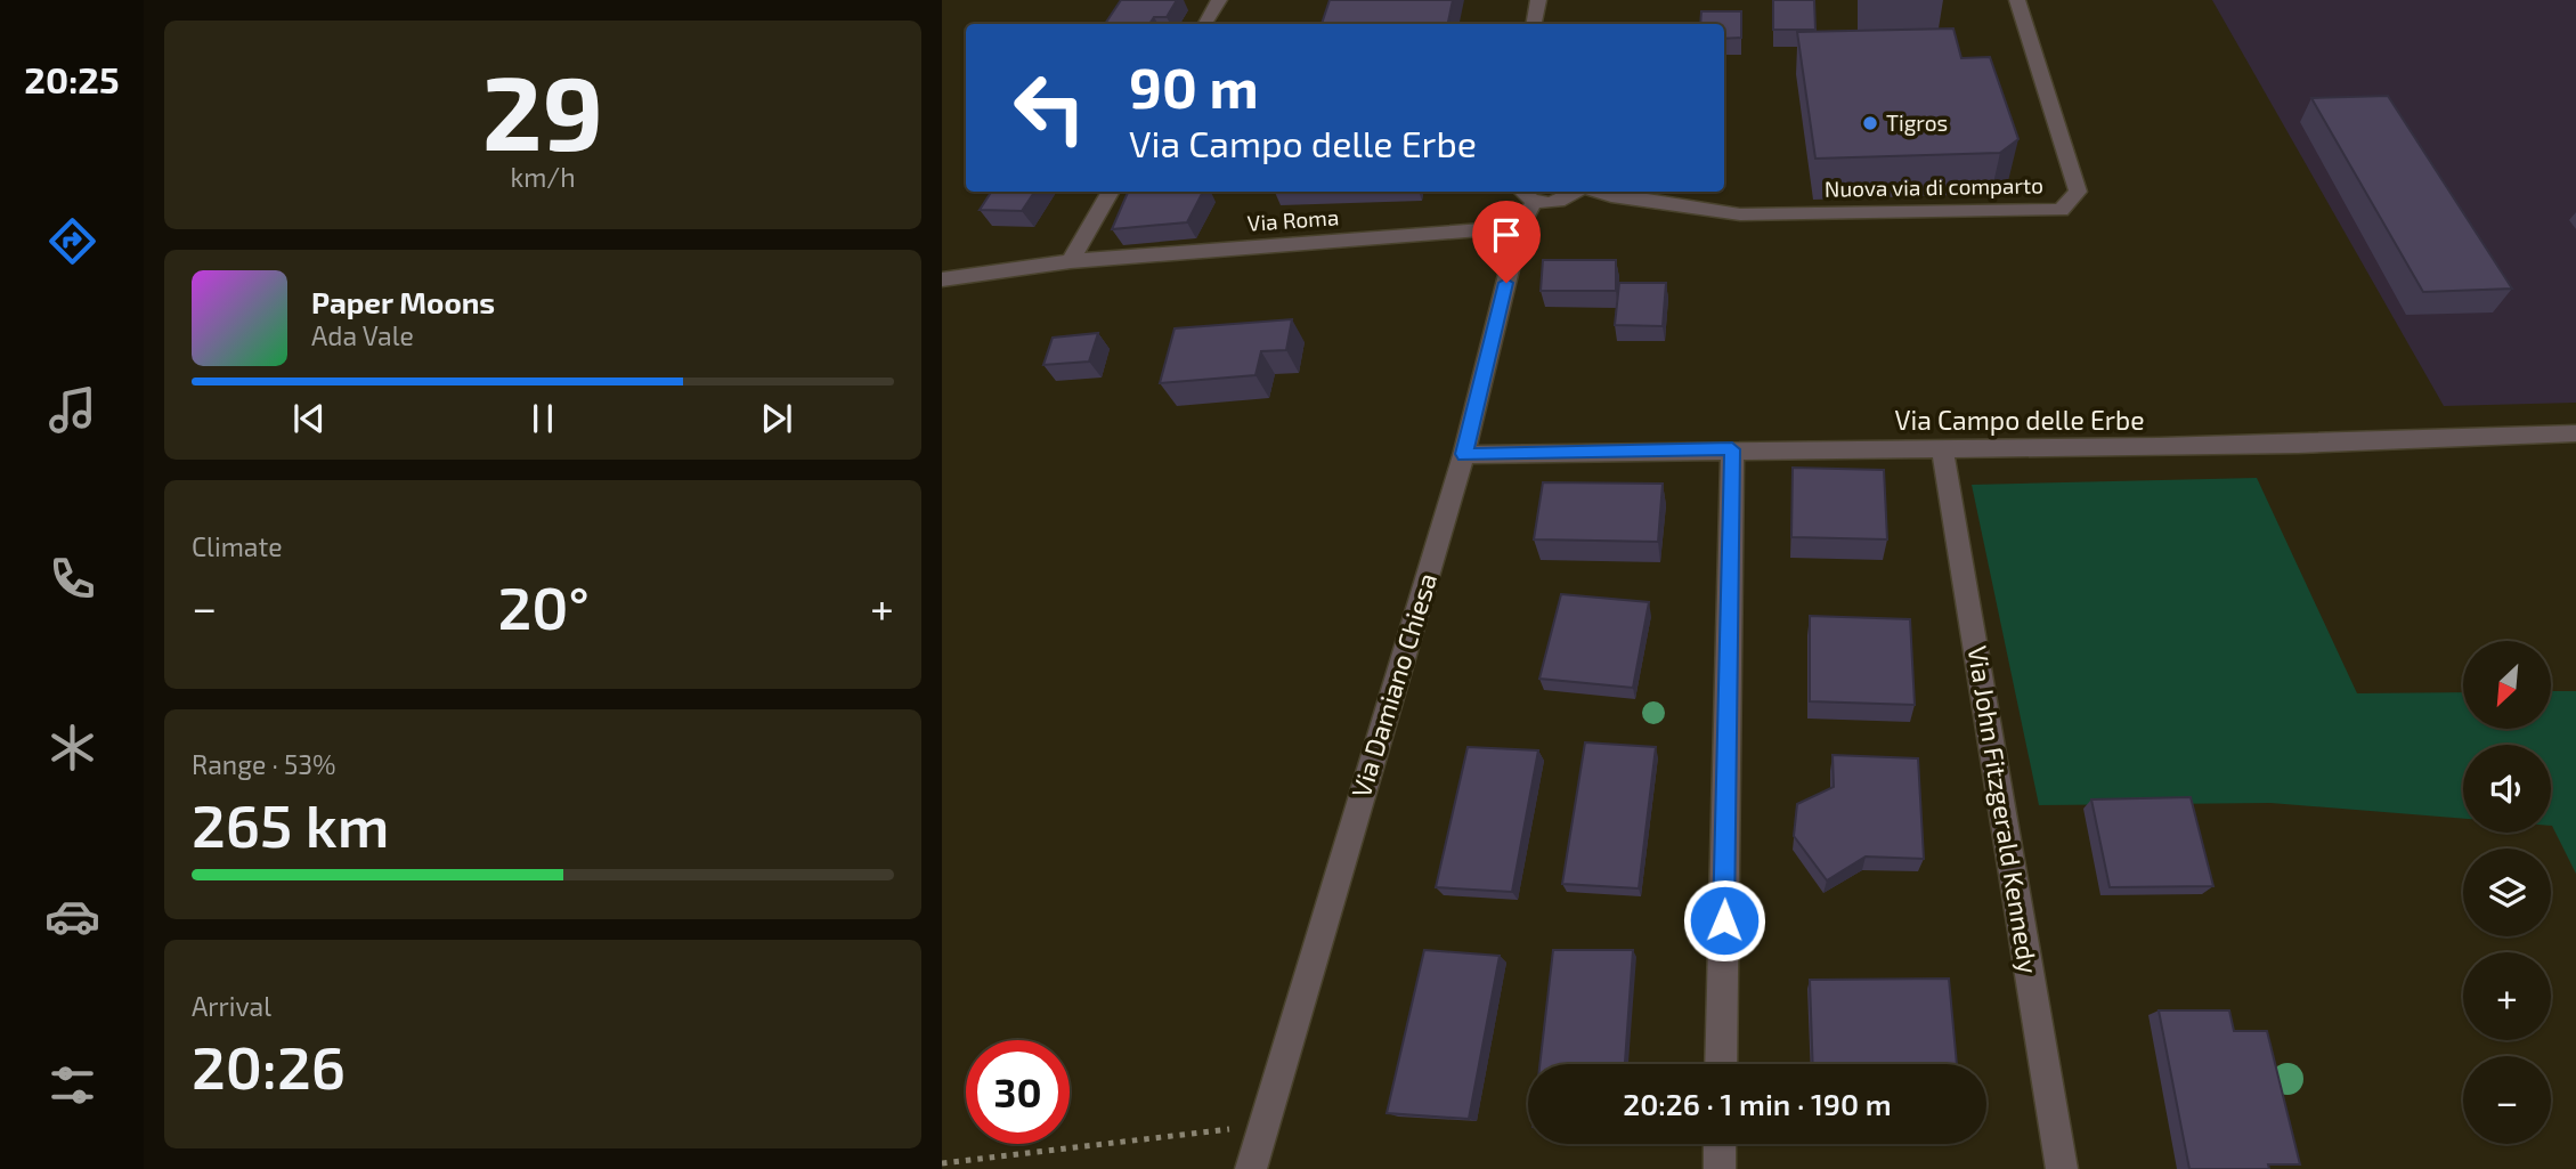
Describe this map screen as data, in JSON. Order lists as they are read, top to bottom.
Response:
{
  "streets": {
    "street": [
      "Nuova via di comparto",
      "Via Roma",
      "Via Campo delle Erbe",
      "Via Damiano Chiesa",
      "Via John Fitzgerald Kennedy"
    ]
  },
  "crossings": [
    ["Via Roma", "Via Damiano Chiesa"],
    ["Via Campo delle Erbe", "Via Damiano Chiesa"],
    ["Via Campo delle Erbe", "Via John Fitzgerald Kennedy"]
  ],
  "places": ["Tigros"],
  "north": "bottom left",
  "page": {
    "tabs": "20:25",
    "tile": [
      ["29", "km/h"],
      "Climate",
      ["Range · 53%", "265 km"],
      ["Arrival", "20:26"]
    ],
    "turn": ["90 m", "Via Campo delle Erbe"],
    "song": ["Paper Moons", "Ada Vale"],
    "heat": ["−", "20°", "+"],
    "map_buttons": ["+", "−"],
    "limit": "30",
    "trip": "20:26 · 1 min · 190 m"
  }
}
